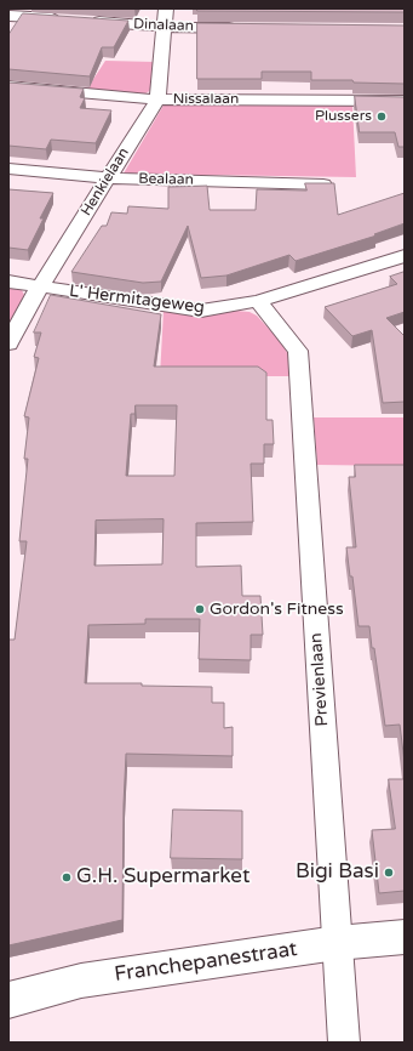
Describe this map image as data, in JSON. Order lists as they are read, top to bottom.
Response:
{
  "streets": {
    "street": [
      "Dinalaan",
      "Nissalaan",
      "Bealaan",
      "Henkielaan",
      "L' Hermitageweg",
      "Previenlaan",
      "Franchepanestraat"
    ]
  },
  "crossings": [
    ["Dinalaan", "Henkielaan"],
    ["Nissalaan", "Henkielaan"],
    ["Bealaan", "Henkielaan"],
    ["Henkielaan", "L' Hermitageweg"],
    ["L' Hermitageweg", "Previenlaan"],
    ["Previenlaan", "Franchepanestraat"]
  ],
  "places": [
    "Plussers",
    "Gordon's Fitness",
    "Bigi Basi",
    "G.H. Supermarket"
  ]
}
